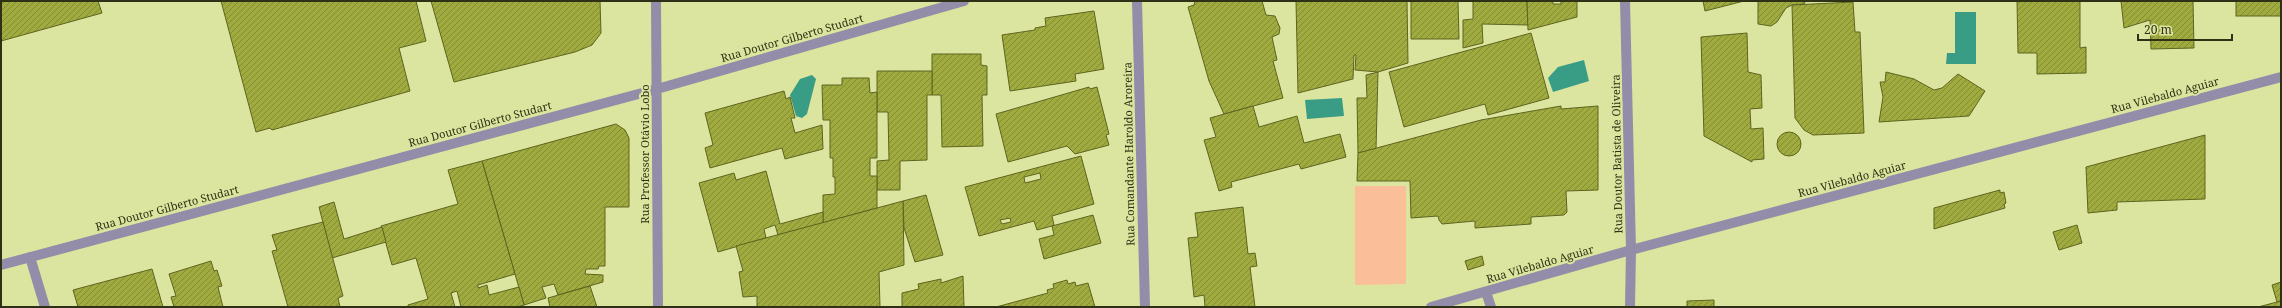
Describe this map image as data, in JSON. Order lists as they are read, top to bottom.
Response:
{
  "streets": {
    "street": [
      "Rua Doutor Gilberto Studart",
      "Rua Vilebaldo Aguiar",
      "Rua Professor Otávio Lobo",
      "Rua Comandante Haroldo Aroreira",
      "Rua Doutor Batista de Oliveira"
    ]
  },
  "crossings": [
    ["Rua Doutor Gilberto Studart", "Rua Professor Otávio Lobo"],
    ["Rua Vilebaldo Aguiar", "Rua Doutor Batista de Oliveira"]
  ],
  "scale_bar": "20 m"
}
